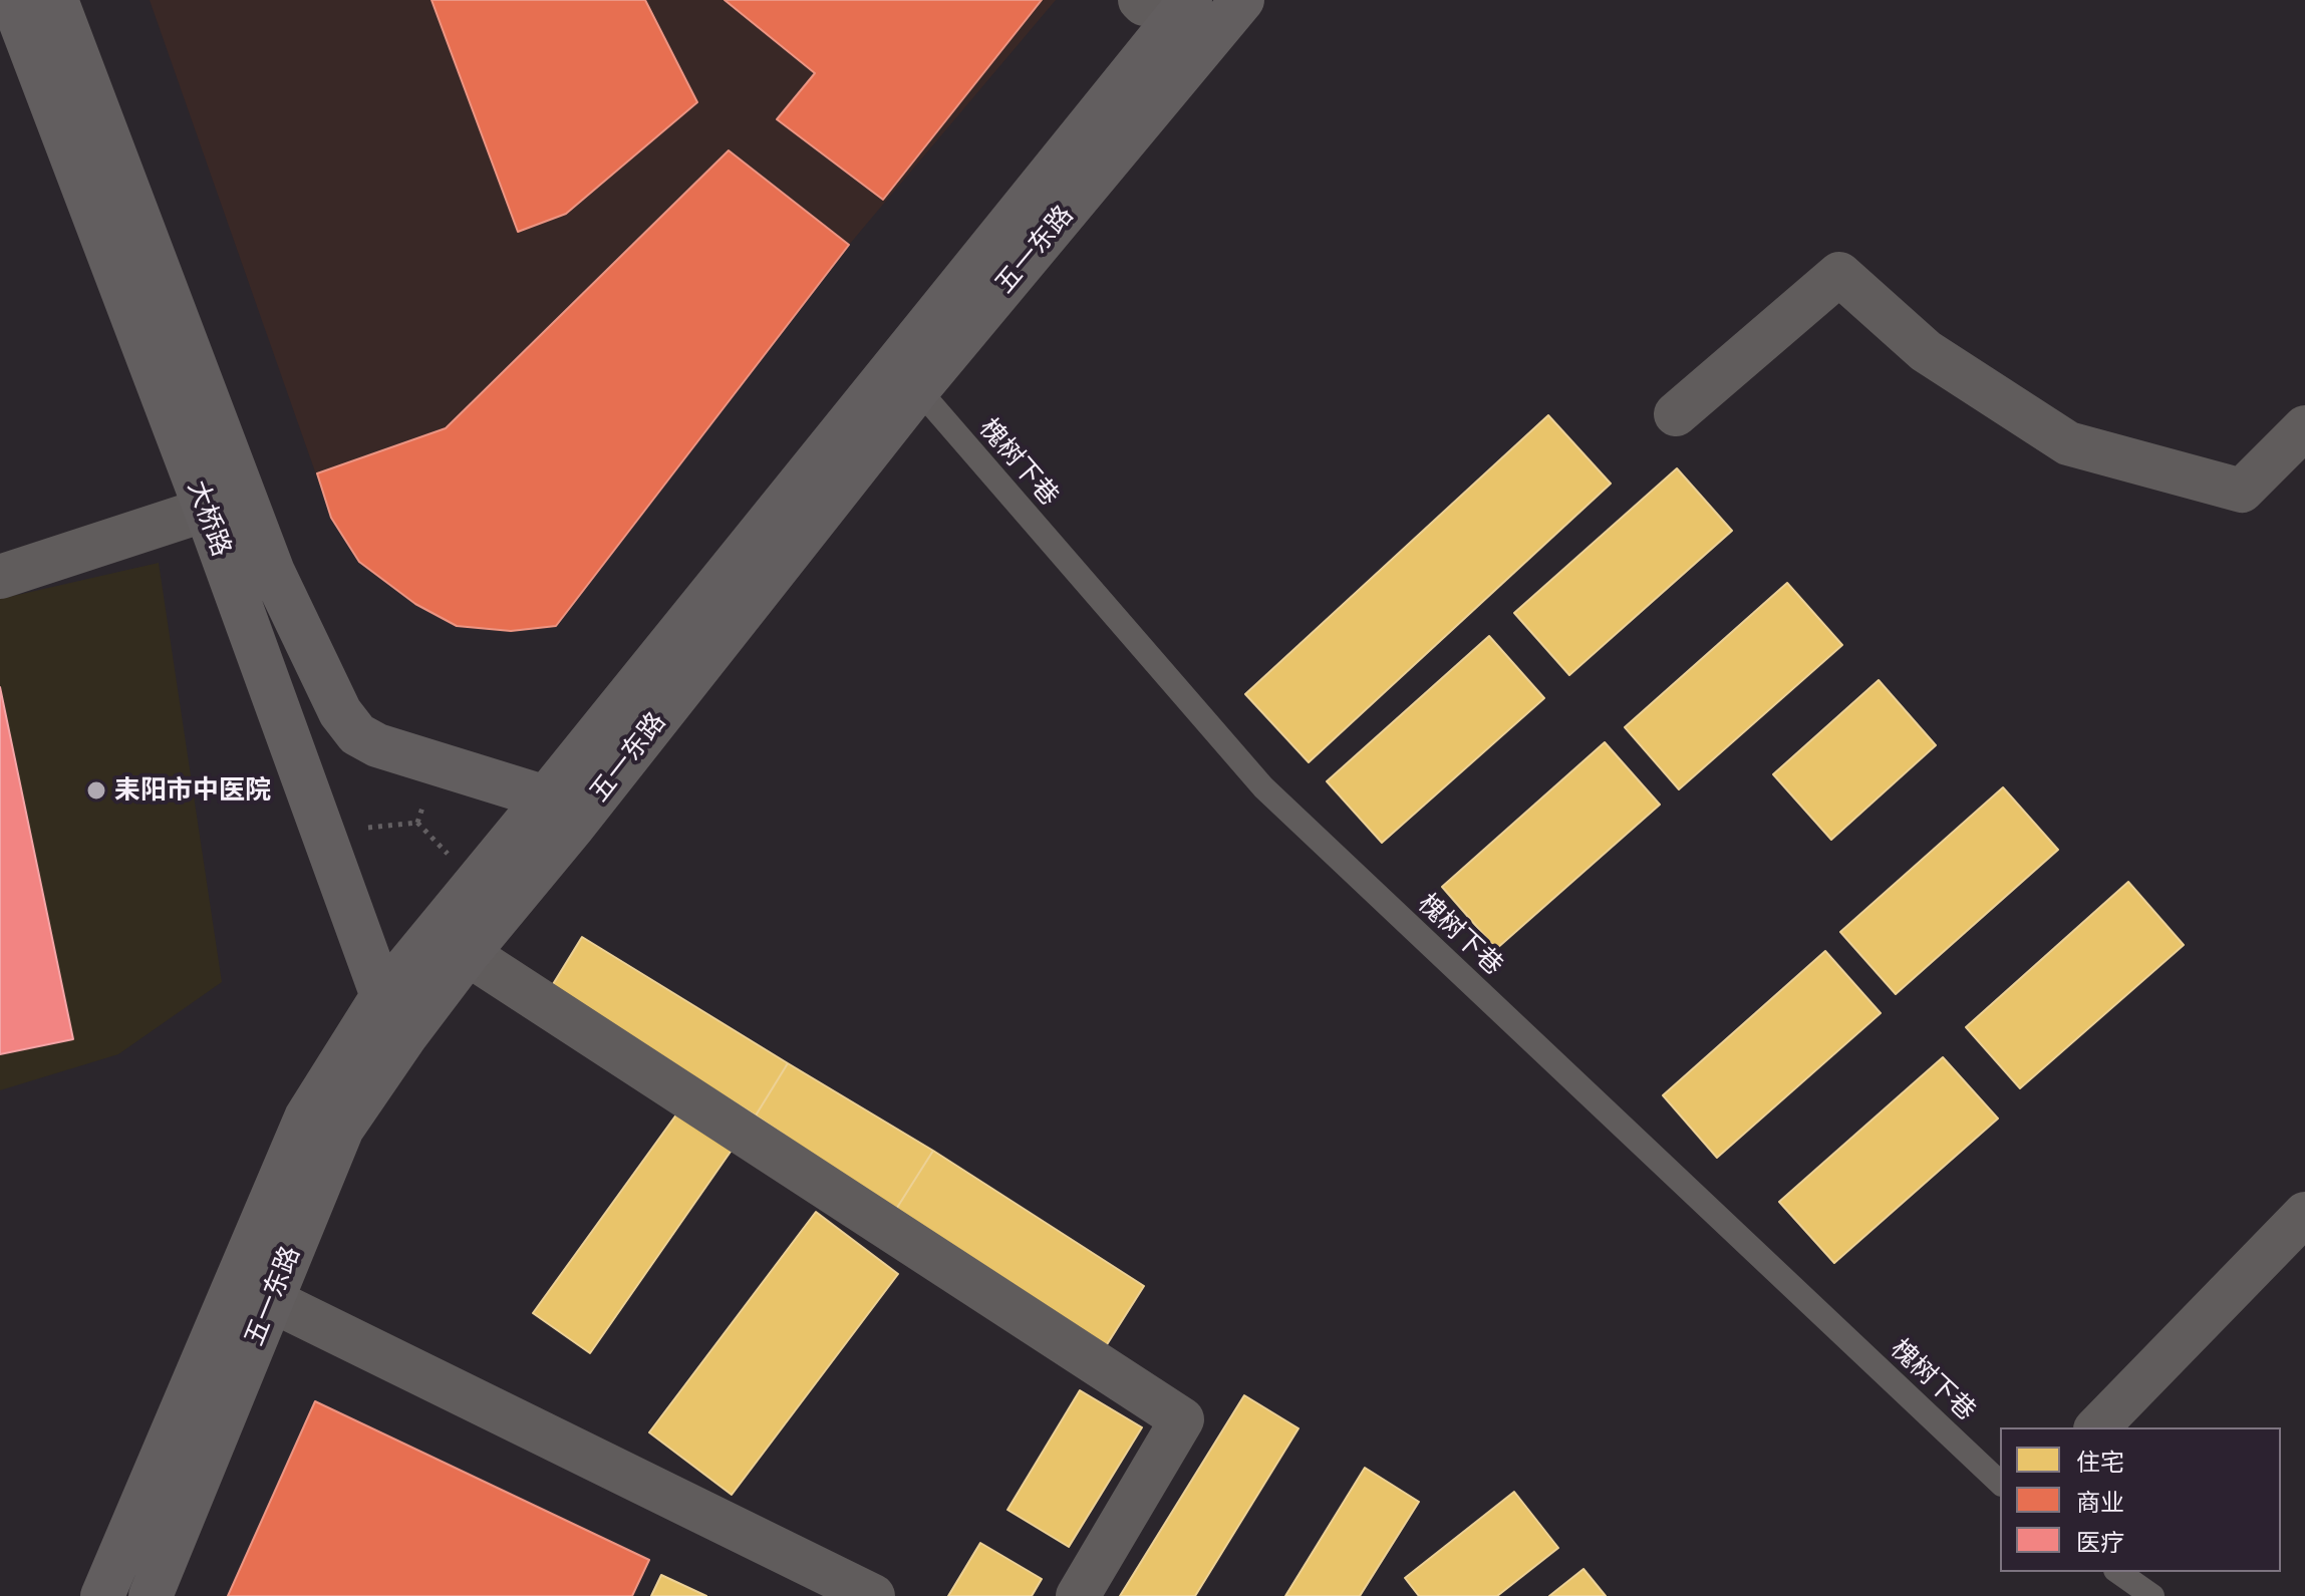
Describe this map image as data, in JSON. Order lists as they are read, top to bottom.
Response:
{
  "streets": {
    "main road": ["五一东路", "大桥路"],
    "lane": ["槐树下巷"]
  },
  "crossings": [
    ["五一东路", "槐树下巷"],
    ["五一东路", "大桥路"]
  ],
  "places": ["耒阳市中医院"],
  "legend": ["住宅", "商业", "医疗"]
}
